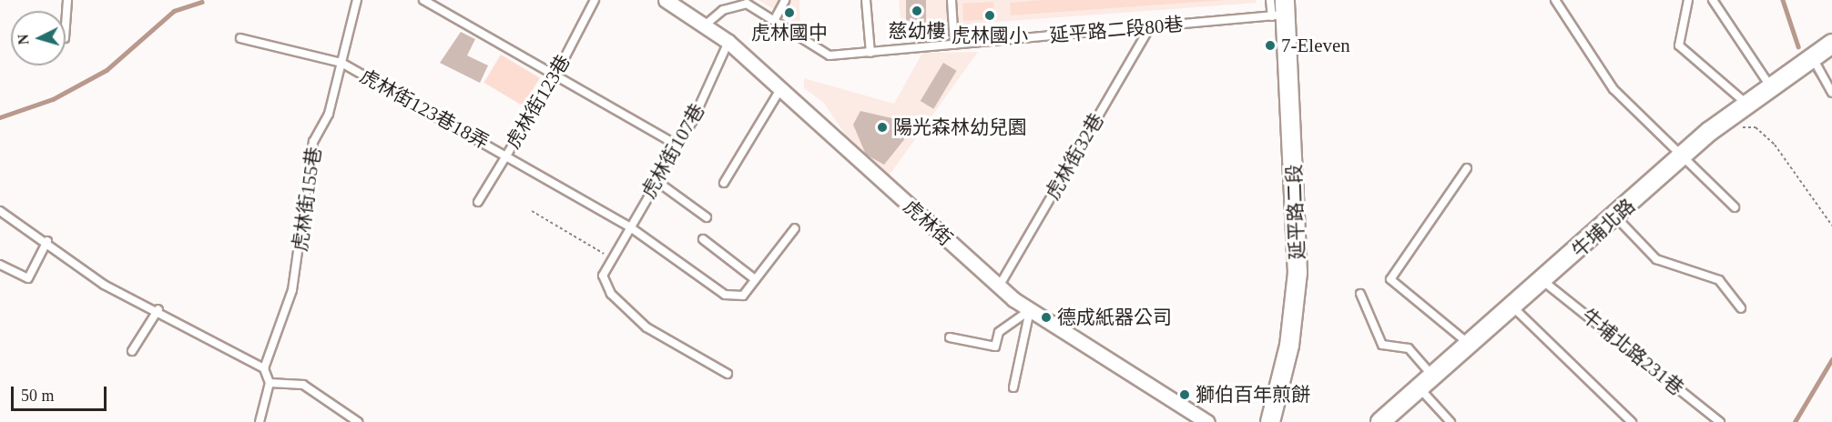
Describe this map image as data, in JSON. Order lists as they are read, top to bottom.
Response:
{
  "streets": {
    "street": ["延平路二段", "虎林街", "牛埔北路"],
    "lane": [
      "延平路二段80巷",
      "虎林街123巷",
      "虎林街123巷18弄",
      "虎林街107巷",
      "虎林街32巷",
      "虎林街155巷",
      "牛埔北路231巷"
    ]
  },
  "crossings": [
    ["延平路二段80巷", "虎林街32巷"],
    ["延平路二段80巷", "延平路二段"],
    ["延平路二段80巷", "虎林街"],
    ["虎林街123巷", "虎林街123巷18弄"],
    ["虎林街123巷18弄", "虎林街107巷"],
    ["虎林街123巷18弄", "虎林街155巷"],
    ["虎林街107巷", "虎林街"],
    ["虎林街32巷", "虎林街"],
    ["牛埔北路", "牛埔北路231巷"]
  ],
  "places": [
    "慈幼樓",
    "虎林國中",
    "虎林國小",
    "7-Eleven",
    "陽光森林幼兒園",
    "德成紙器公司",
    "獅伯百年煎餅"
  ],
  "scale_bar": "50 m",
  "north": "left"
}
